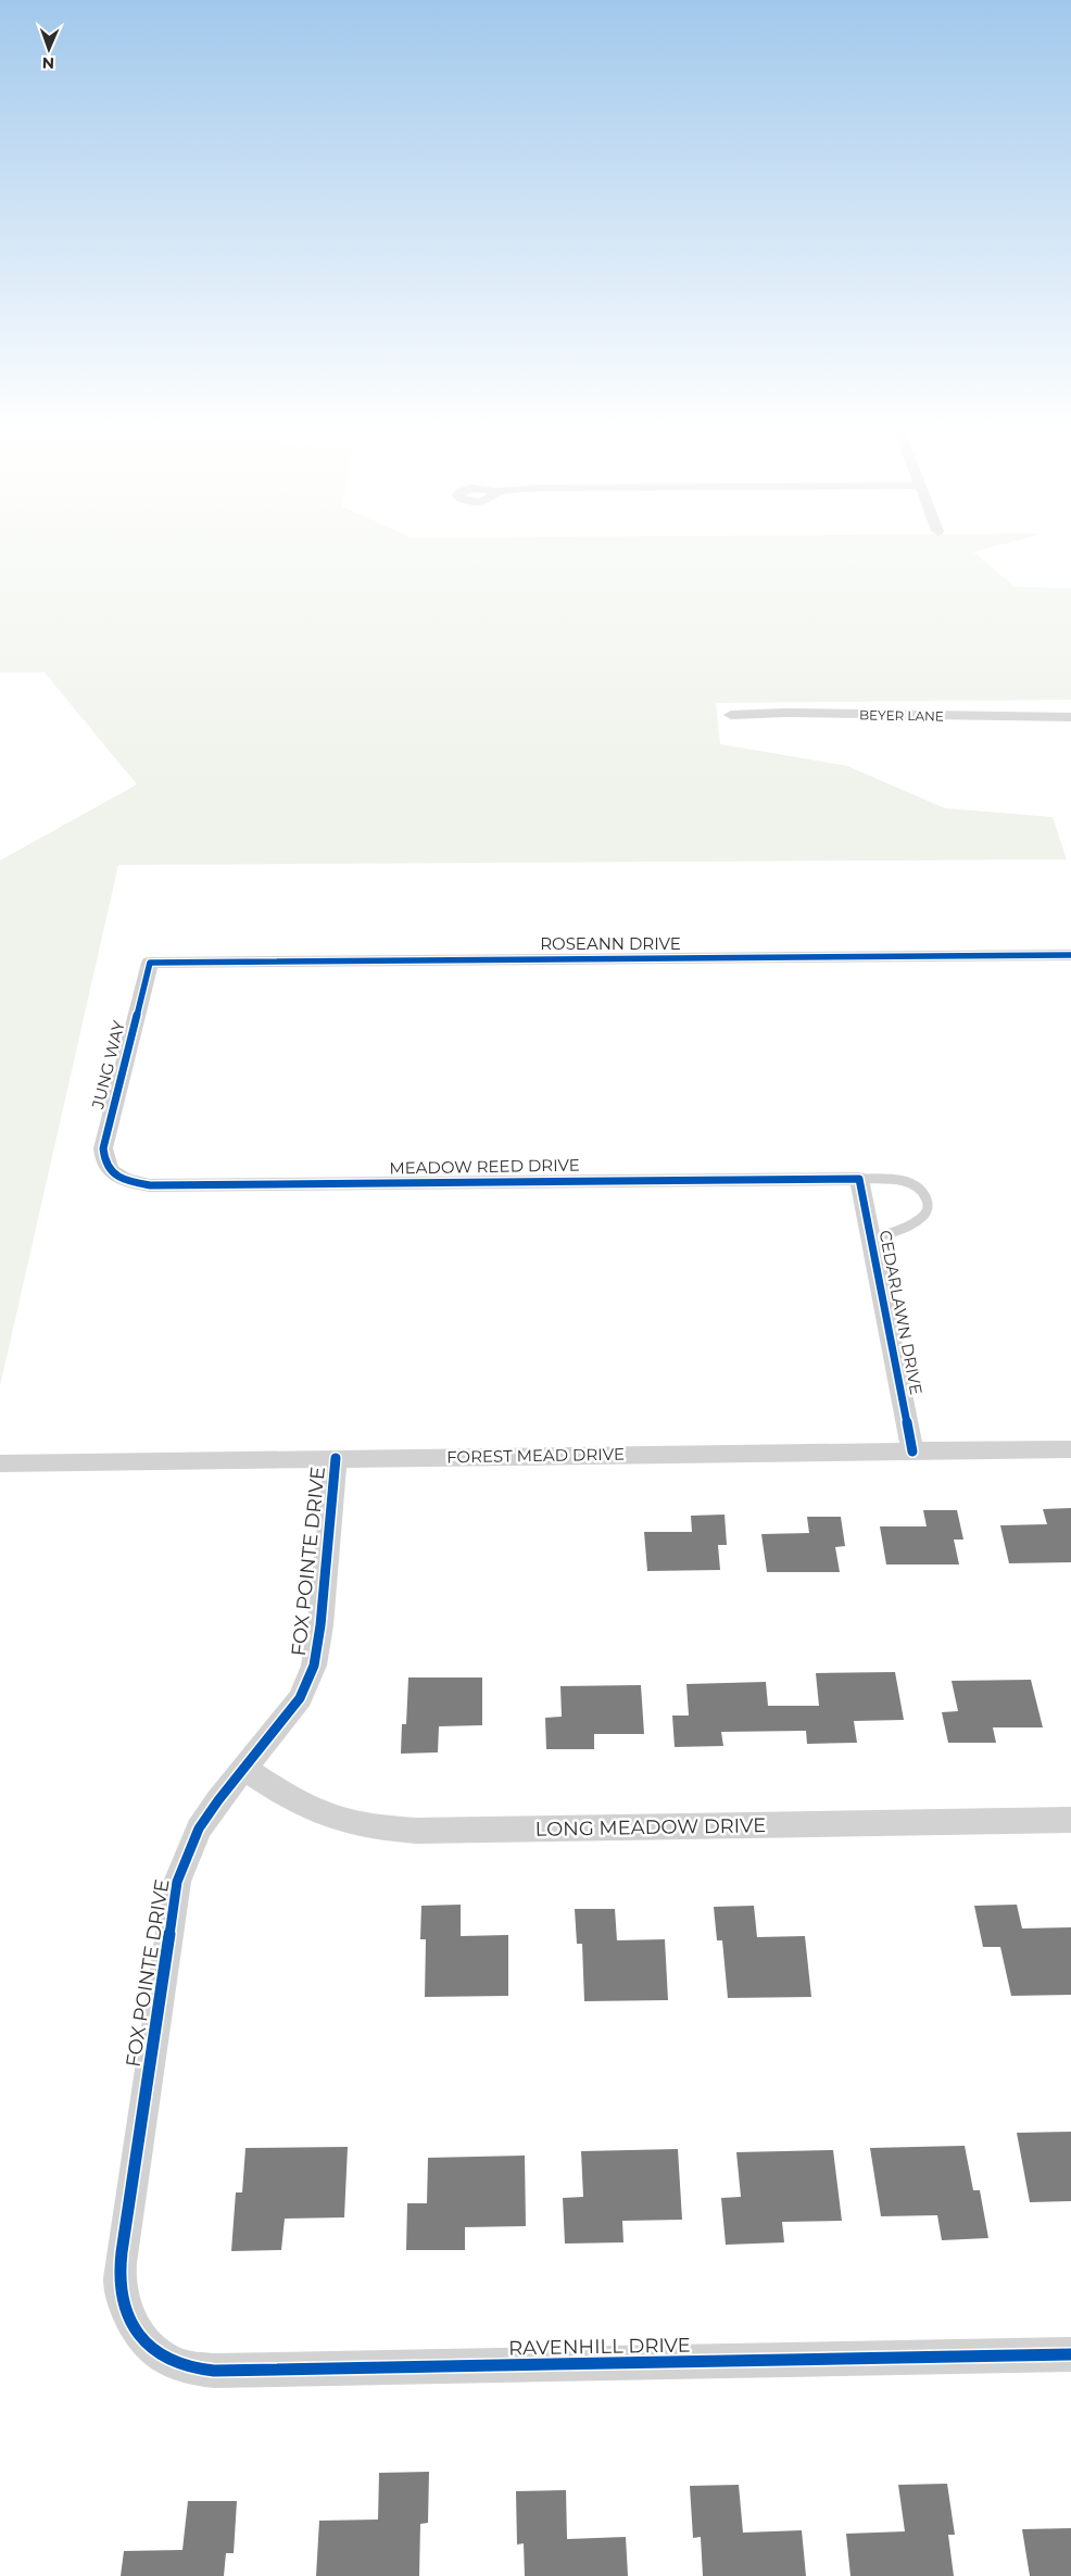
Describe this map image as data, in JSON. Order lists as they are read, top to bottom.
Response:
{
  "streets": {
    "street": [
      "BEYER LANE",
      "ROSEANN DRIVE",
      "JUNG WAY",
      "MEADOW REED DRIVE",
      "CEDARLAWN DRIVE",
      "FOREST MEAD DRIVE",
      "FOX POINTE DRIVE",
      "LONG MEADOW DRIVE",
      "RAVENHILL DRIVE"
    ]
  },
  "crossings": [
    ["ROSEANN DRIVE", "JUNG WAY"],
    ["JUNG WAY", "MEADOW REED DRIVE"],
    ["MEADOW REED DRIVE", "CEDARLAWN DRIVE"],
    ["CEDARLAWN DRIVE", "FOREST MEAD DRIVE"],
    ["FOREST MEAD DRIVE", "FOX POINTE DRIVE"],
    ["FOX POINTE DRIVE", "LONG MEADOW DRIVE"],
    ["FOX POINTE DRIVE", "RAVENHILL DRIVE"]
  ],
  "north": "bottom"
}
